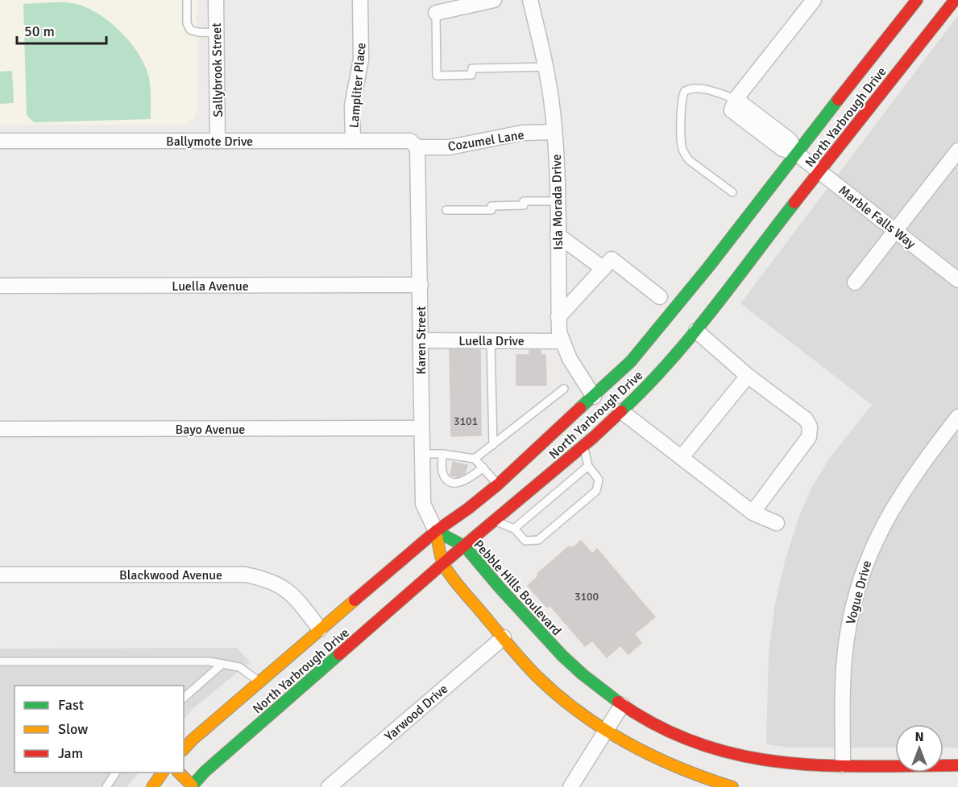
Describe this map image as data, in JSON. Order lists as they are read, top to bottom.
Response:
{
  "streets": {
    "main road": ["North Yarbrough Drive", "Pebble Hills Boulevard"],
    "street": [
      "Sallybrook Street",
      "Lampliter Place",
      "Cozumel Lane",
      "Ballymote Drive",
      "Isla Morada Drive",
      "Marble Falls Way",
      "Luella Avenue",
      "Karen Street",
      "Luella Drive",
      "Bayo Avenue",
      "Blackwood Avenue",
      "Vogue Drive",
      "Yarwood Drive"
    ]
  },
  "crossings": [
    ["Sallybrook Street", "Ballymote Drive"],
    ["Lampliter Place", "Ballymote Drive"],
    ["North Yarbrough Drive", "Isla Morada Drive"],
    ["North Yarbrough Drive", "Marble Falls Way"],
    ["North Yarbrough Drive", "Karen Street"],
    ["North Yarbrough Drive", "Blackwood Avenue"],
    ["North Yarbrough Drive", "Pebble Hills Boulevard"],
    ["Cozumel Lane", "Ballymote Drive"],
    ["Cozumel Lane", "Isla Morada Drive"],
    ["Cozumel Lane", "Karen Street"],
    ["Ballymote Drive", "Karen Street"],
    ["Isla Morada Drive", "Luella Drive"],
    ["Luella Avenue", "Karen Street"],
    ["Karen Street", "Luella Drive"],
    ["Karen Street", "Bayo Avenue"],
    ["Karen Street", "Pebble Hills Boulevard"],
    ["Pebble Hills Boulevard", "Vogue Drive"]
  ],
  "house_numbers": ["3101", "3100"],
  "legend": ["Fast", "Slow", "Jam"],
  "scale_bar": "50 m",
  "north": "top"
}
